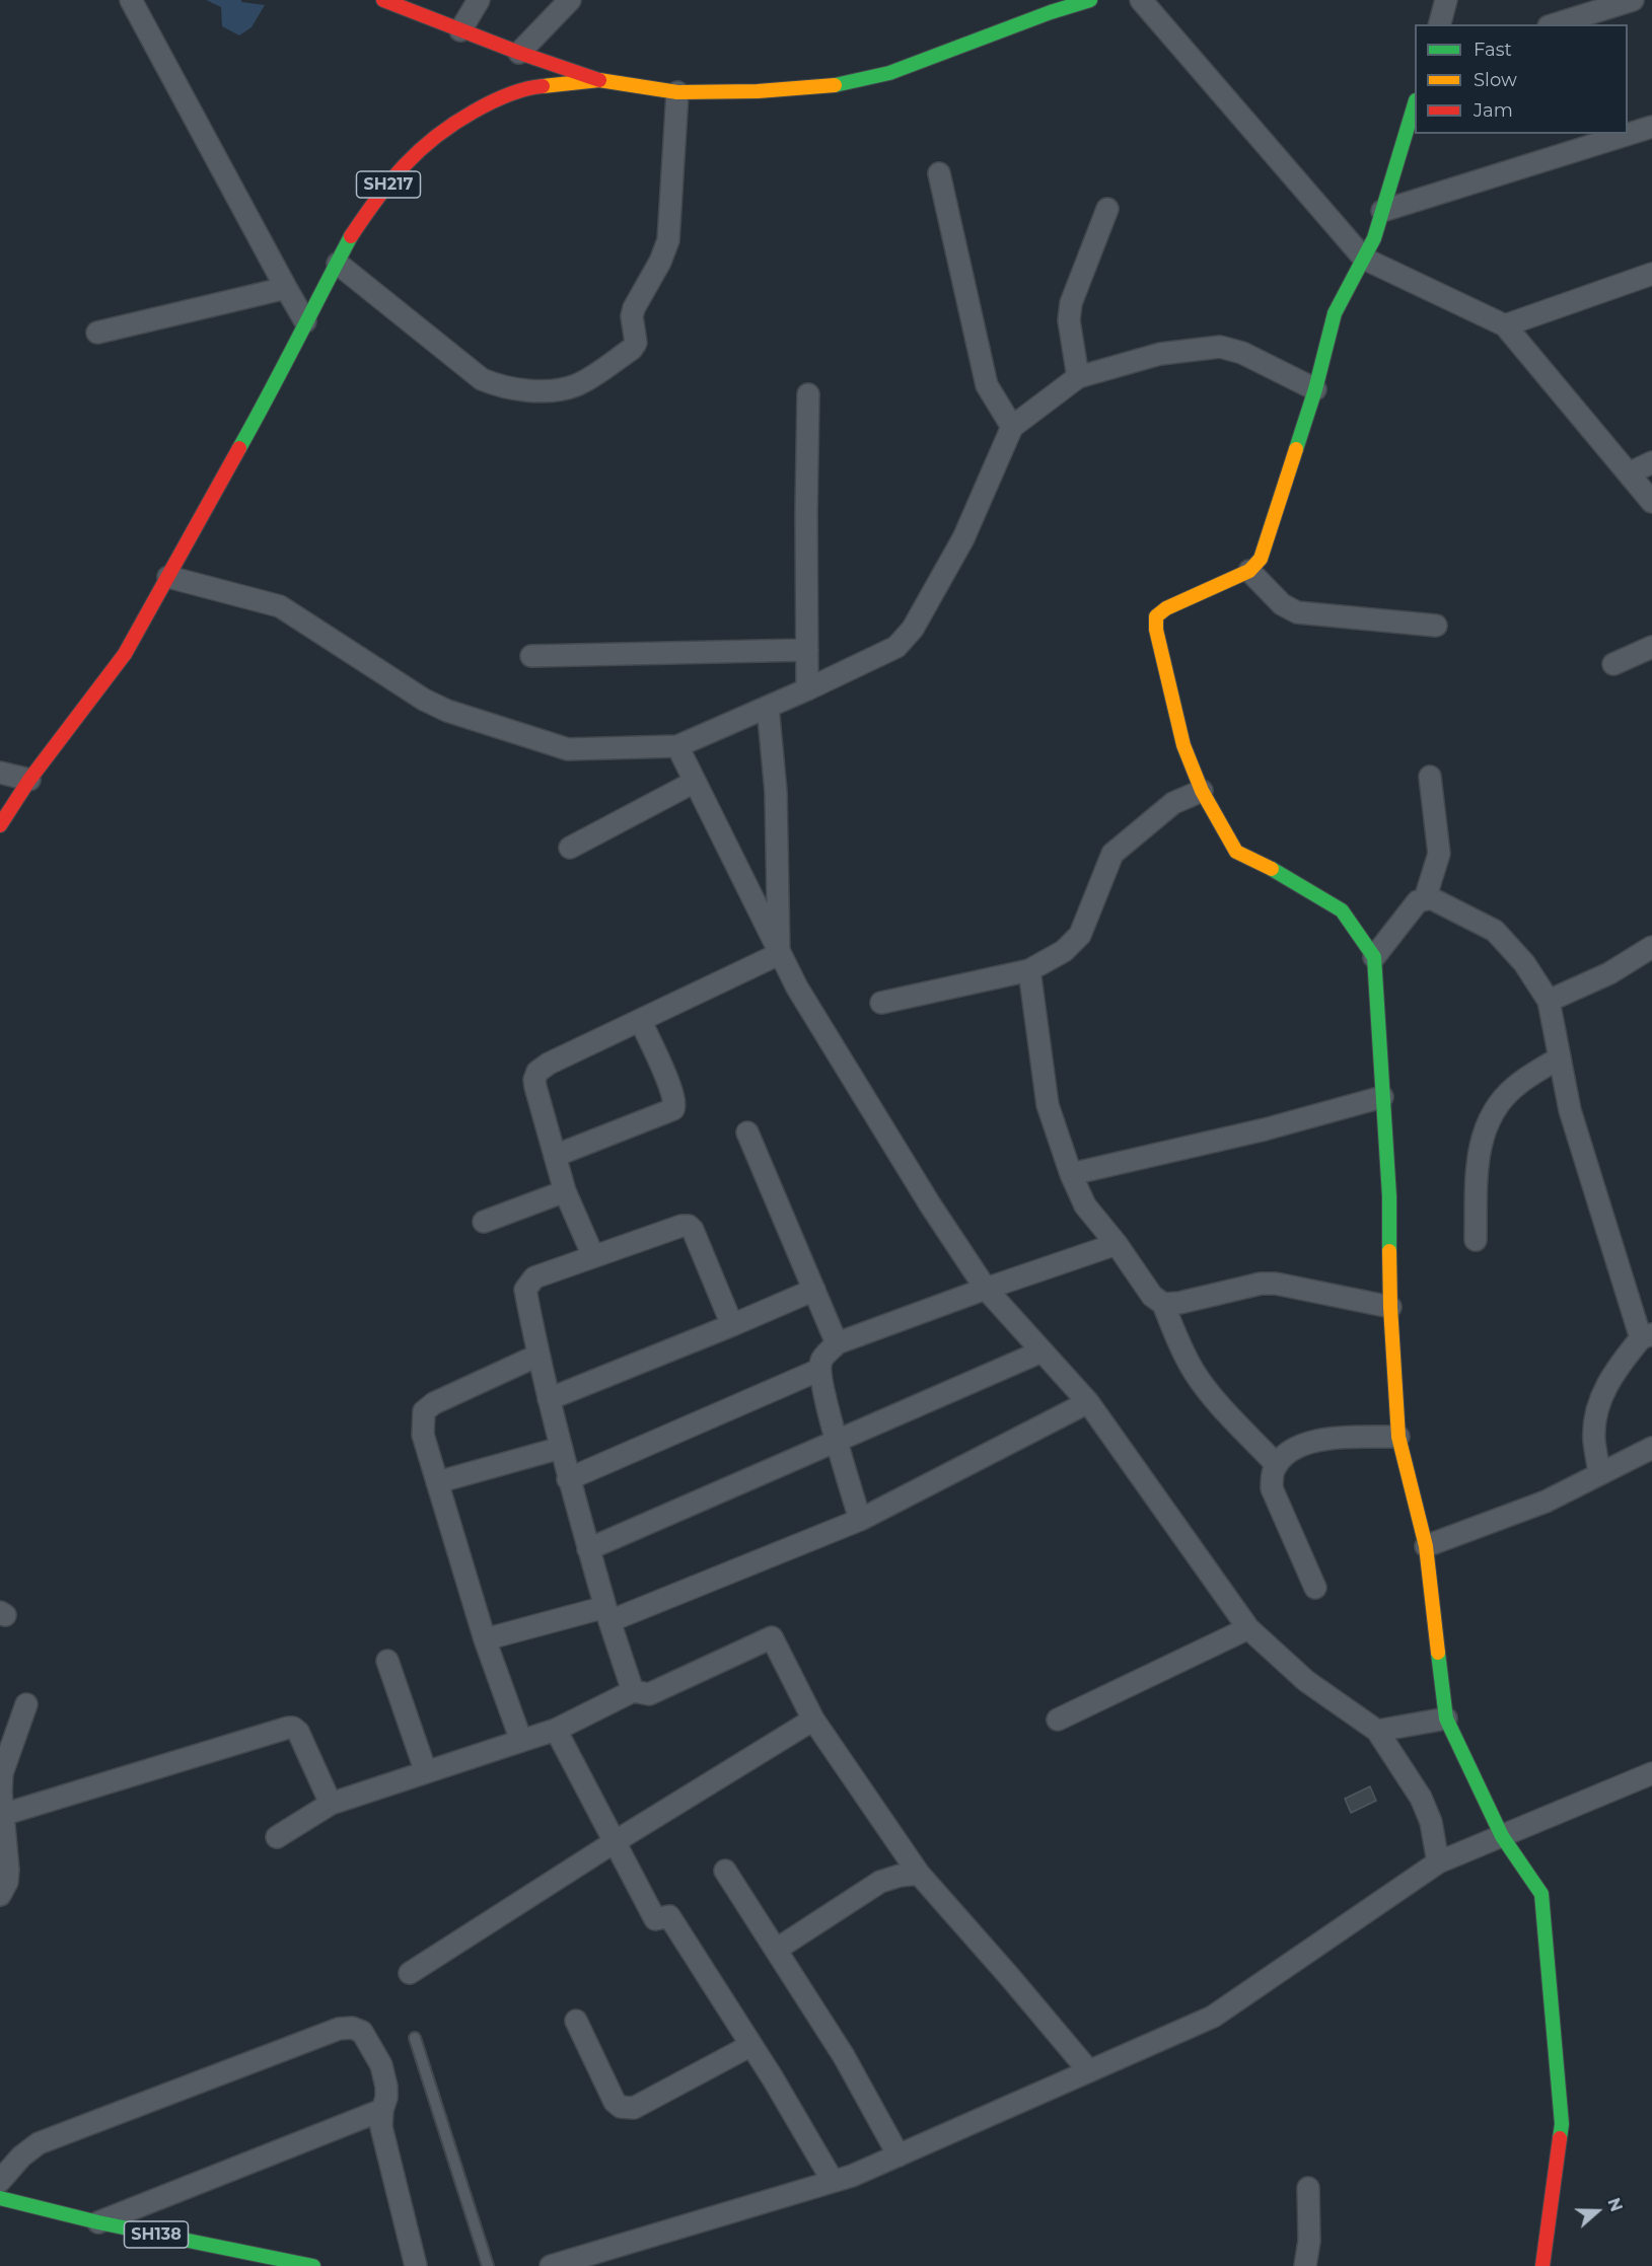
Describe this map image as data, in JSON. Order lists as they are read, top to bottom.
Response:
{
  "streets": {
    "street": ["SH217", "SH138"]
  },
  "legend": ["Fast", "Slow", "Jam"],
  "north": "right"
}
